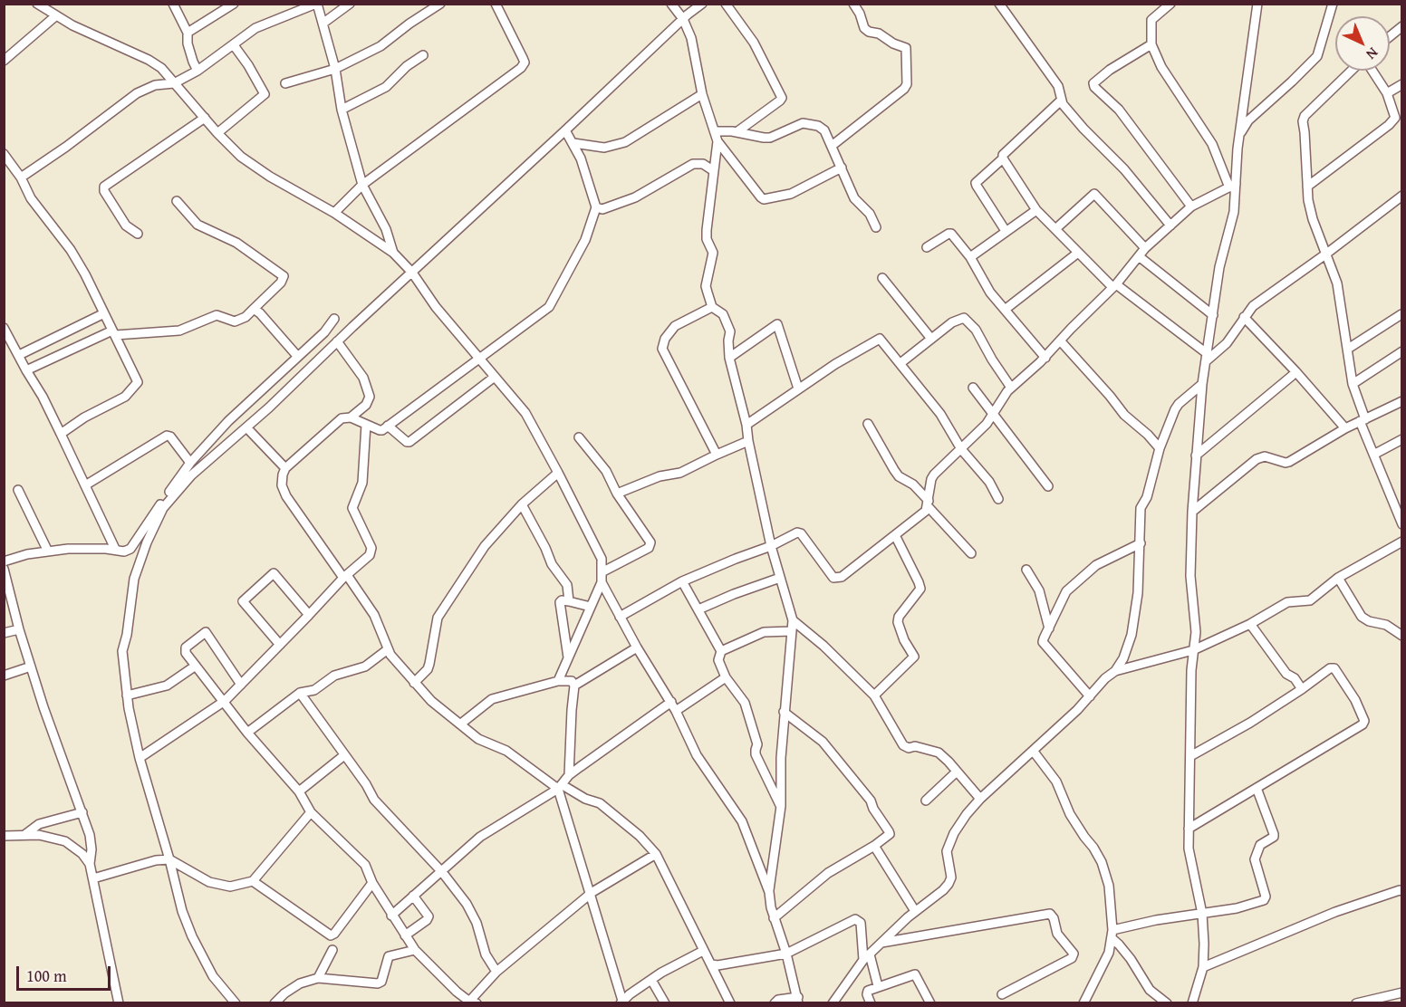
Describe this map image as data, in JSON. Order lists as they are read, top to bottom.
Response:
{
  "scale_bar": "100 m",
  "north": "bottom right"
}
